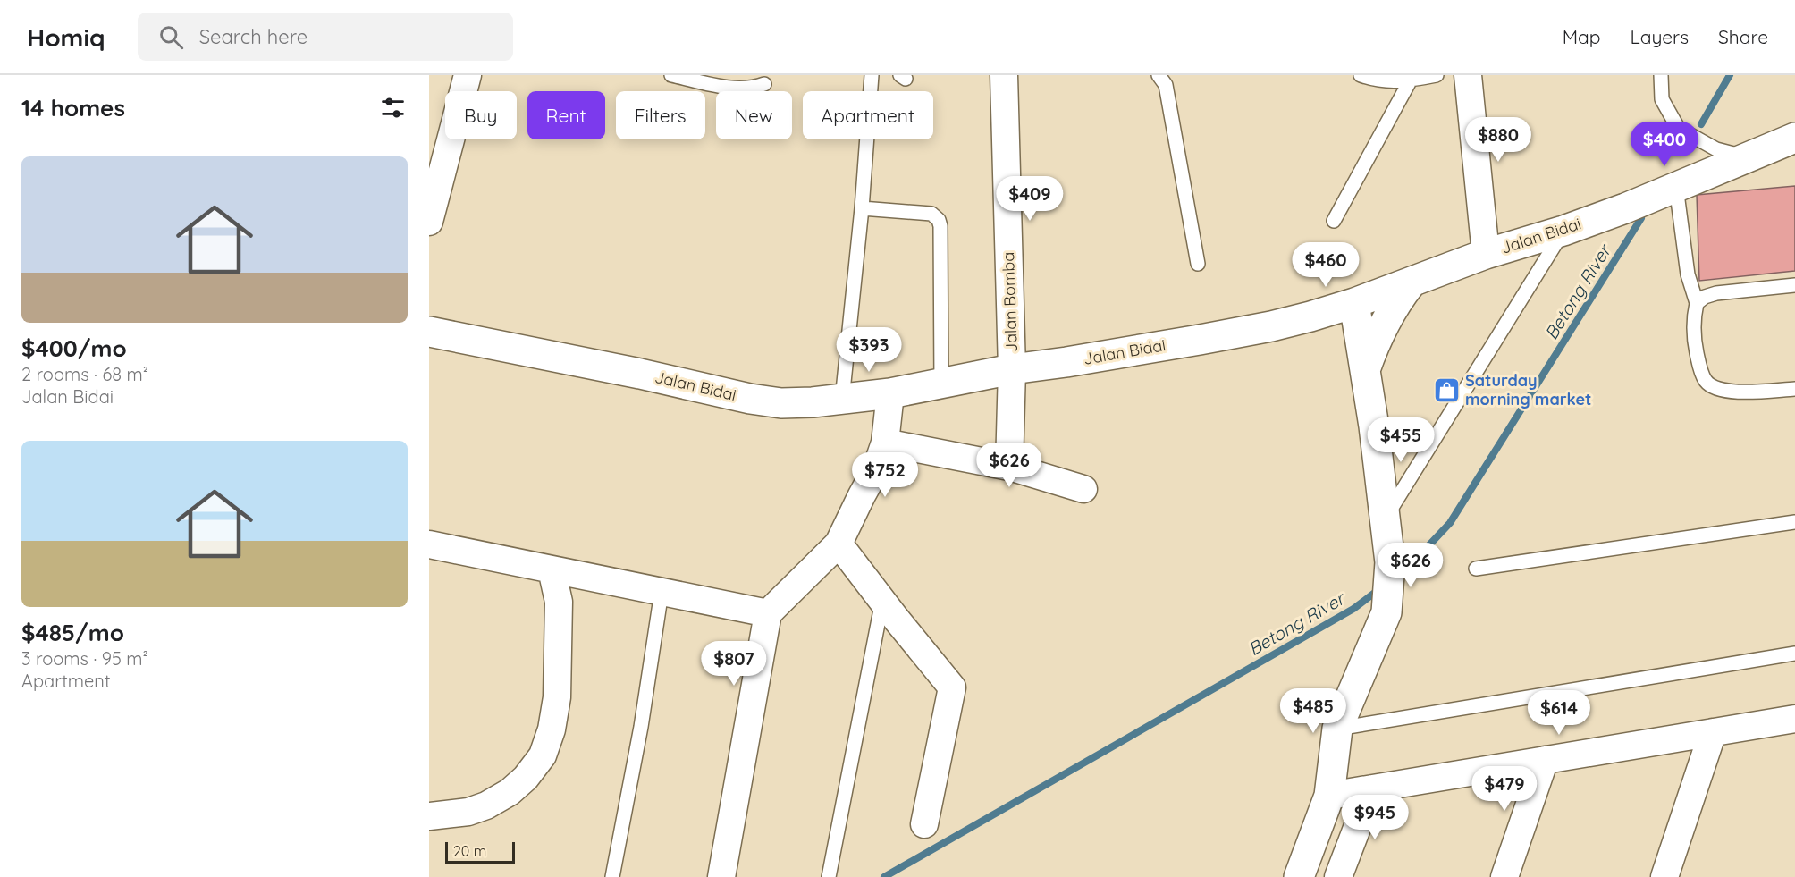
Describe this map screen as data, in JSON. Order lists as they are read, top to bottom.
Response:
{
  "streets": {
    "street": ["Jalan Bidai", "Jalan Bomba"]
  },
  "crossings": [
    ["Jalan Bidai", "Jalan Bomba"]
  ],
  "water": ["Betong River"],
  "places": {
    "shop": ["Saturday morning market"]
  },
  "scale_bar": "20 m",
  "page": {
    "header": "Homiq",
    "search": "Search here",
    "nav": ["Map", "Layers", "Share"],
    "heading": "14 homes",
    "chip": [
      "Buy",
      "Rent",
      "Filters",
      "New",
      "Apartment"
    ],
    "price": [
      "$880",
      "$400",
      "$409",
      "$460",
      "$393",
      "$455",
      "$626",
      "$752",
      "$626",
      "$807",
      "$485",
      "$614",
      "$479",
      "$945"
    ],
    "list": [
      {
        "name": "$400/mo",
        "note": "2 rooms · 68 m² · Jalan Bidai"
      },
      {
        "name": "$485/mo",
        "note": "3 rooms · 95 m² · Apartment"
      }
    ],
    "scale": "20 m"
  }
}
